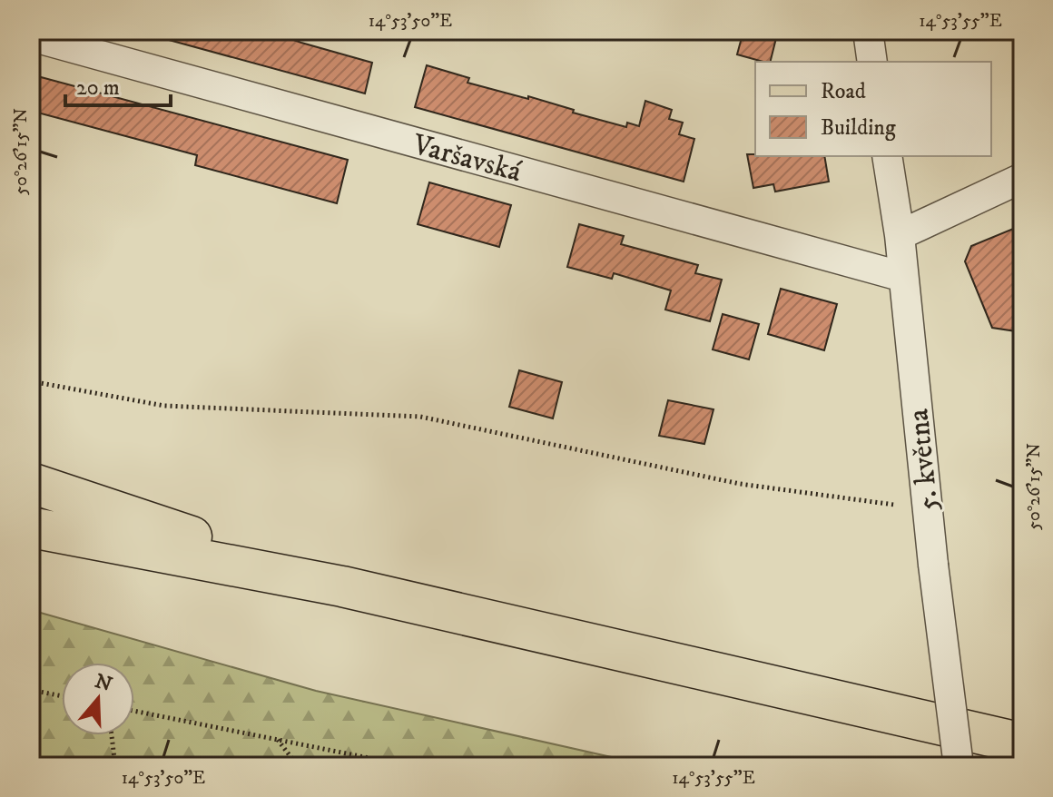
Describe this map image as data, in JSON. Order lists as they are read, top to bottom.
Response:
{
  "streets": {
    "street": ["Varšavská", "5. května"]
  },
  "crossings": [
    ["Varšavská", "5. května"]
  ],
  "legend": ["Road", "Building"],
  "scale_bar": "20 m",
  "north": "top",
  "coordinates": ["14°53'50\"E", "14°53'55\"E", "50°26'15\"N"]
}
